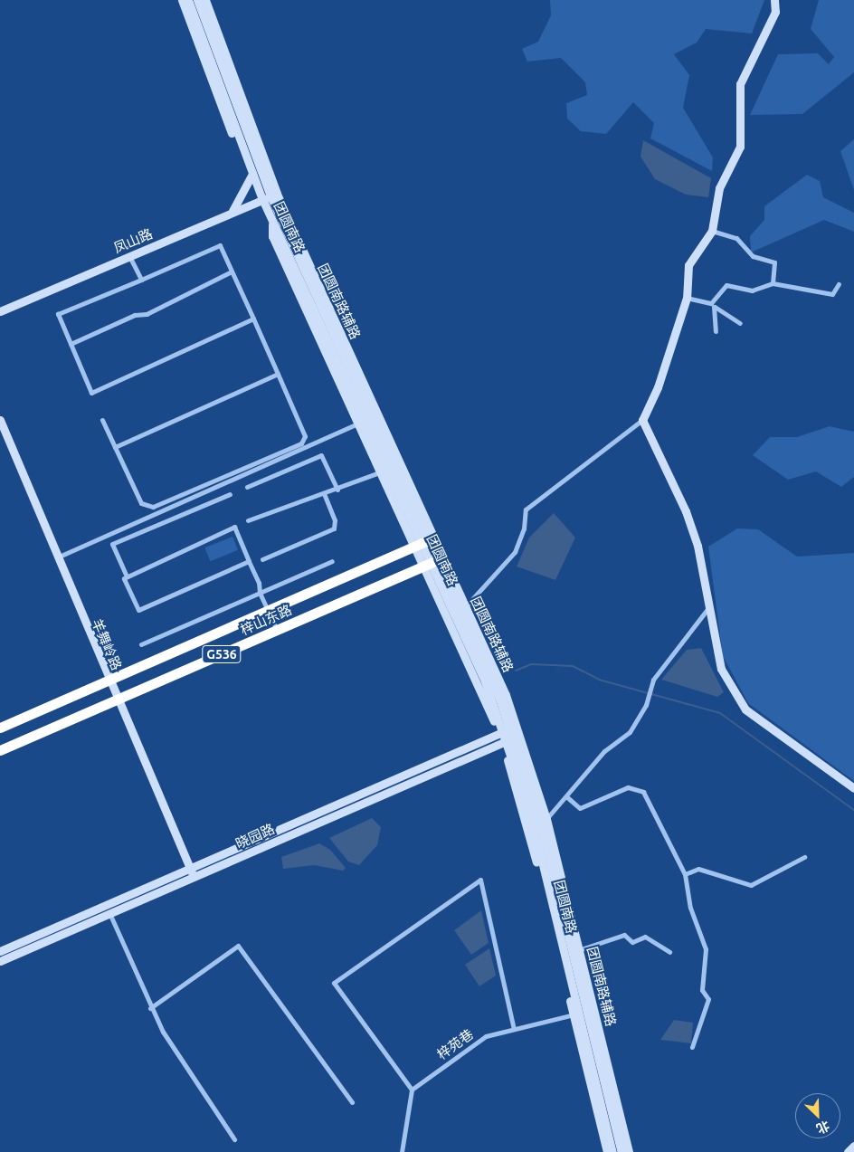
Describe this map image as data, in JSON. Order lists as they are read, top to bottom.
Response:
{
  "streets": {
    "highway": ["梓山东路", "G536"],
    "street": [
      "团圆南路",
      "凤山路",
      "团圆南路辅路",
      "羊舞岭路",
      "晓园路",
      "梓苑巷"
    ]
  },
  "crossings": [
    ["团圆南路", "凤山路"],
    ["团圆南路", "团圆南路辅路"],
    ["团圆南路", "梓山东路"],
    ["团圆南路", "晓园路"],
    ["团圆南路", "梓苑巷"],
    ["凤山路", "团圆南路辅路"],
    ["团圆南路辅路", "梓山东路"],
    ["团圆南路辅路", "晓园路"],
    ["梓山东路", "羊舞岭路"],
    ["羊舞岭路", "晓园路"]
  ],
  "north": "bottom right"
}
